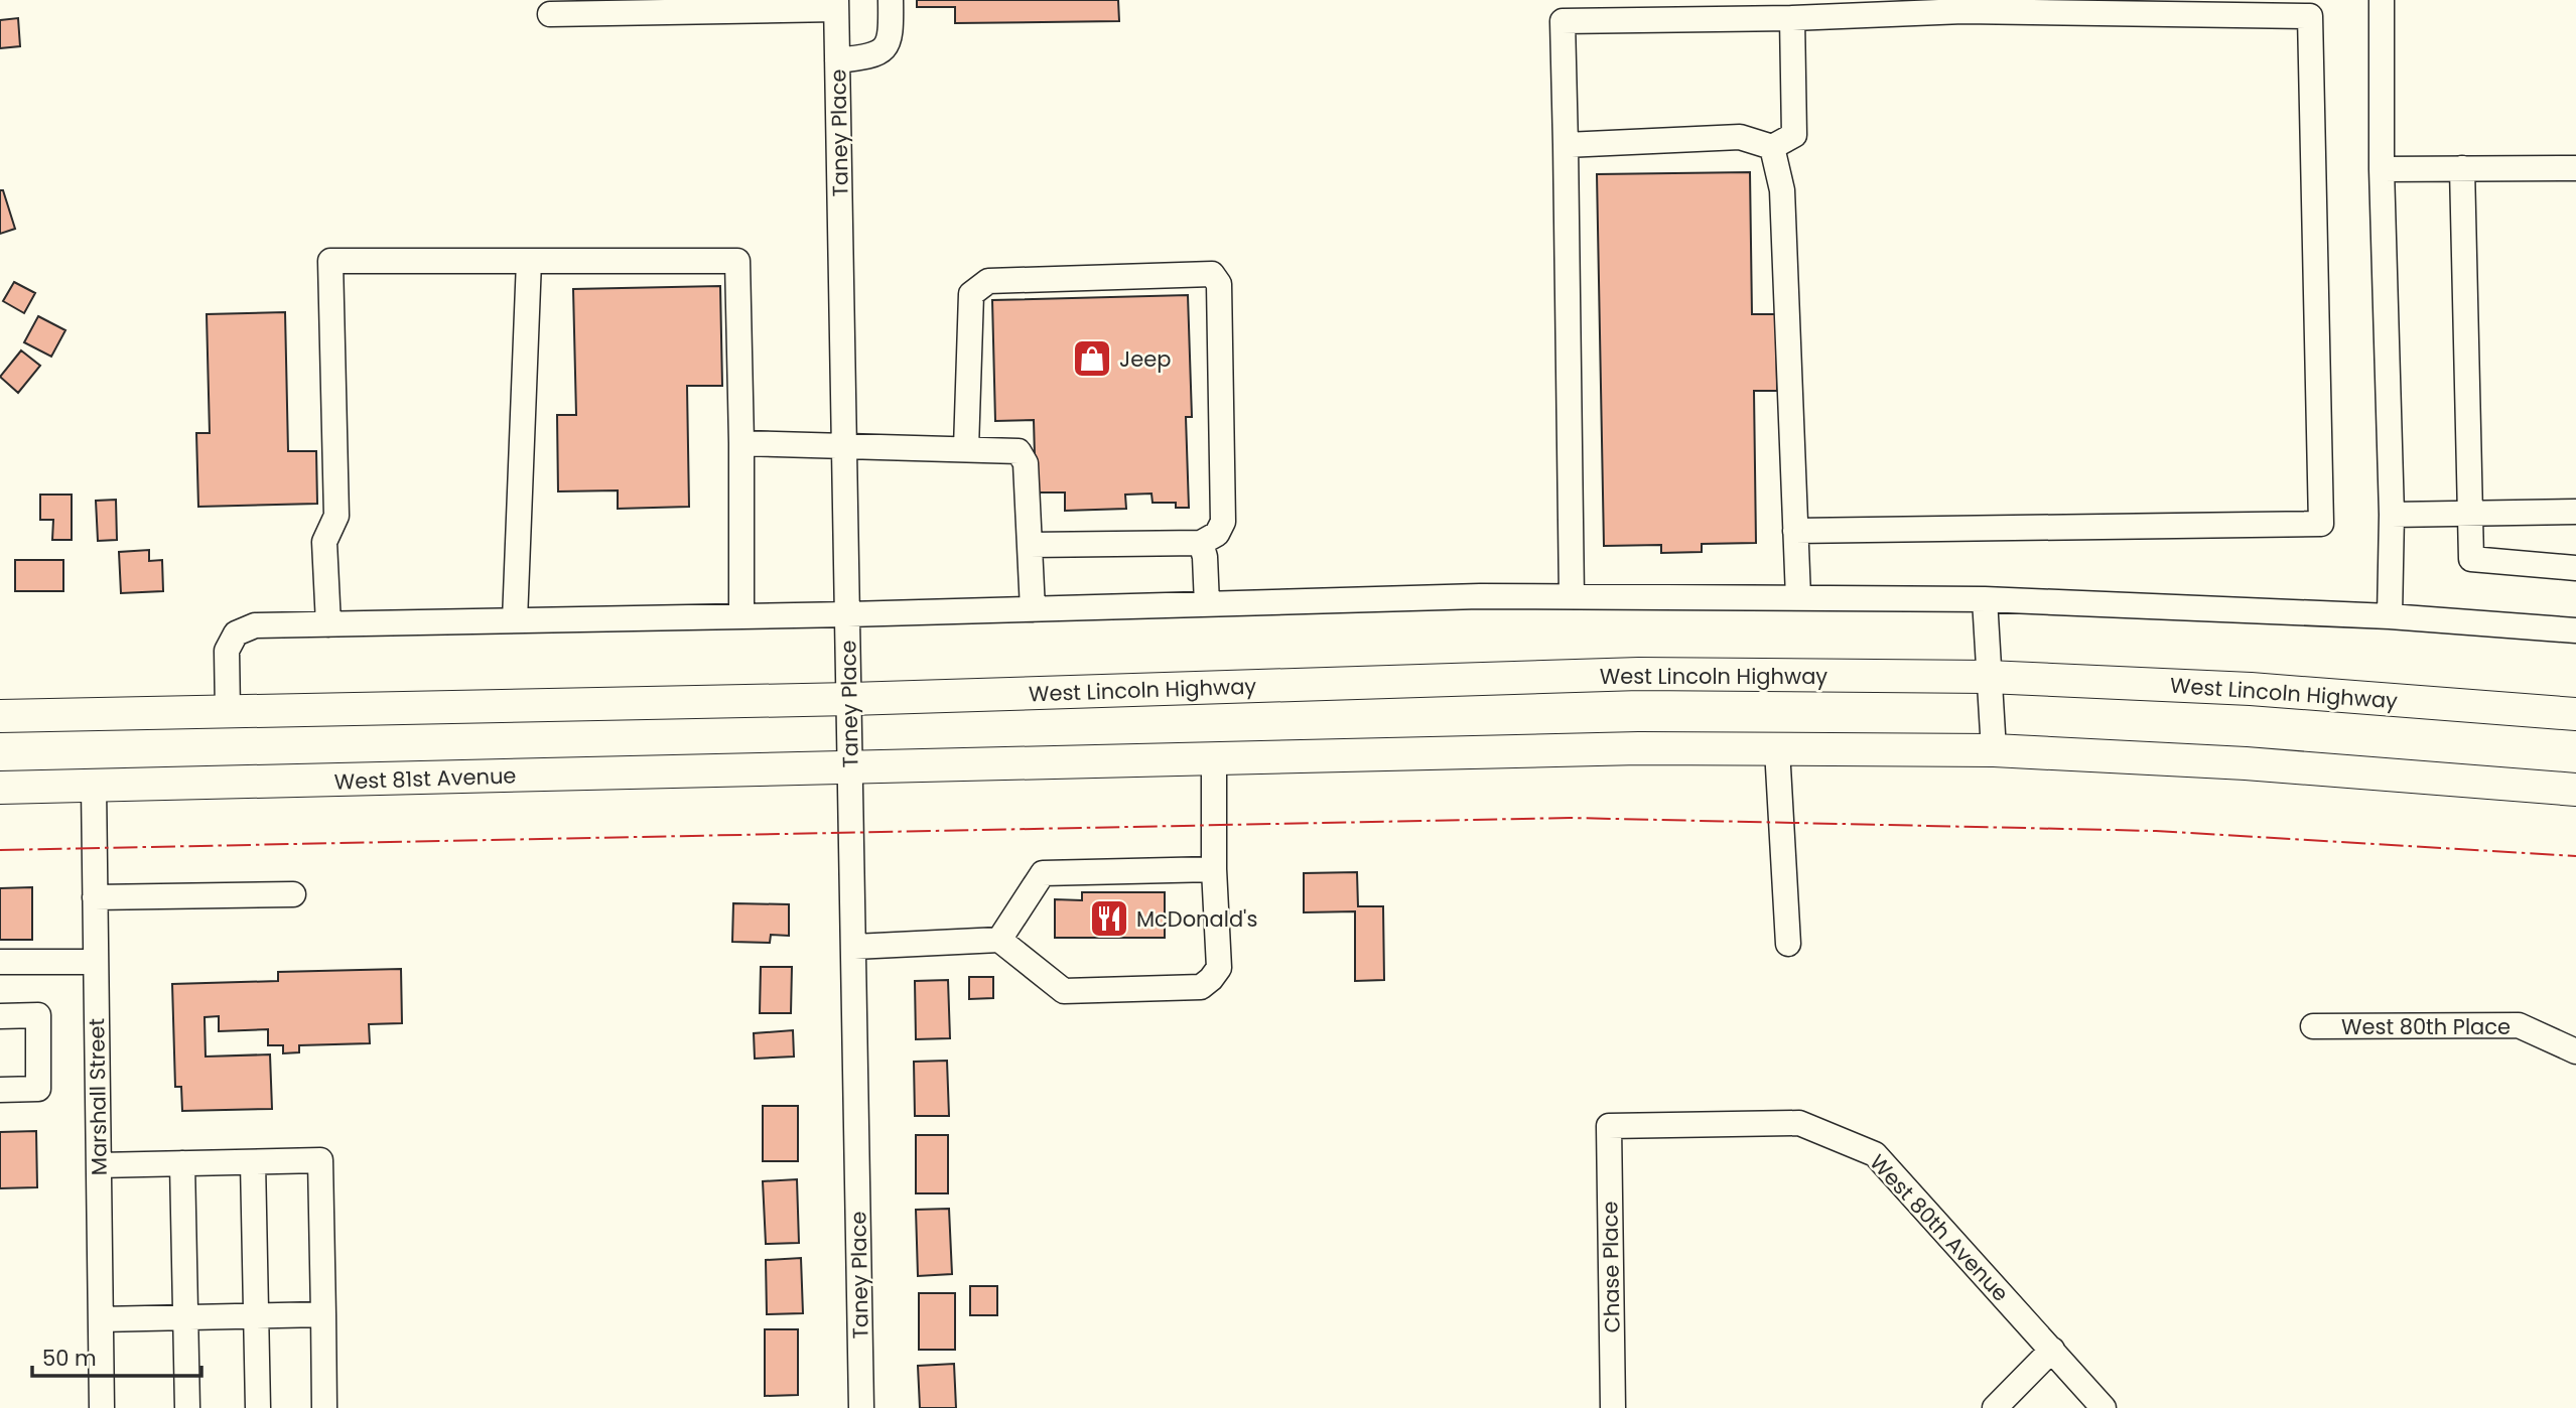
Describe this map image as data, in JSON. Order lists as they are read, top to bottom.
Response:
{
  "streets": {
    "main road": ["West Lincoln Highway", "West 81st Avenue"],
    "street": [
      "Taney Place",
      "West 80th Place",
      "Marshall Street",
      "West 80th Avenue",
      "Chase Place"
    ]
  },
  "crossings": [
    ["Taney Place", "West Lincoln Highway"],
    ["Taney Place", "West 81st Avenue"],
    ["West 81st Avenue", "Marshall Street"],
    ["West 80th Avenue", "Chase Place"]
  ],
  "places": {
    "shop": ["Jeep"],
    "restaurant": ["McDonald's"]
  },
  "scale_bar": "50 m"
}
